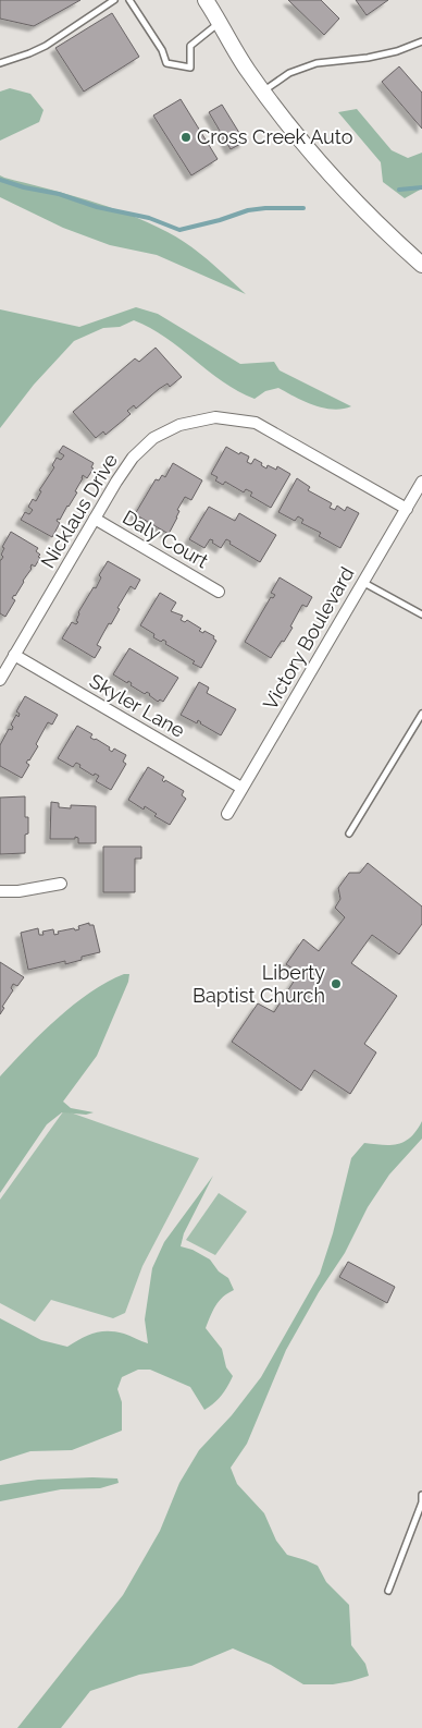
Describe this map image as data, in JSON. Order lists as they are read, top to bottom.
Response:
{
  "streets": {
    "street": [
      "Nicklaus Drive",
      "Daly Court",
      "Victory Boulevard",
      "Skyler Lane"
    ]
  },
  "crossings": [
    ["Nicklaus Drive", "Daly Court"],
    ["Nicklaus Drive", "Victory Boulevard"],
    ["Nicklaus Drive", "Skyler Lane"],
    ["Victory Boulevard", "Skyler Lane"]
  ],
  "places": ["Cross Creek Auto", "Liberty Baptist Church"]
}
